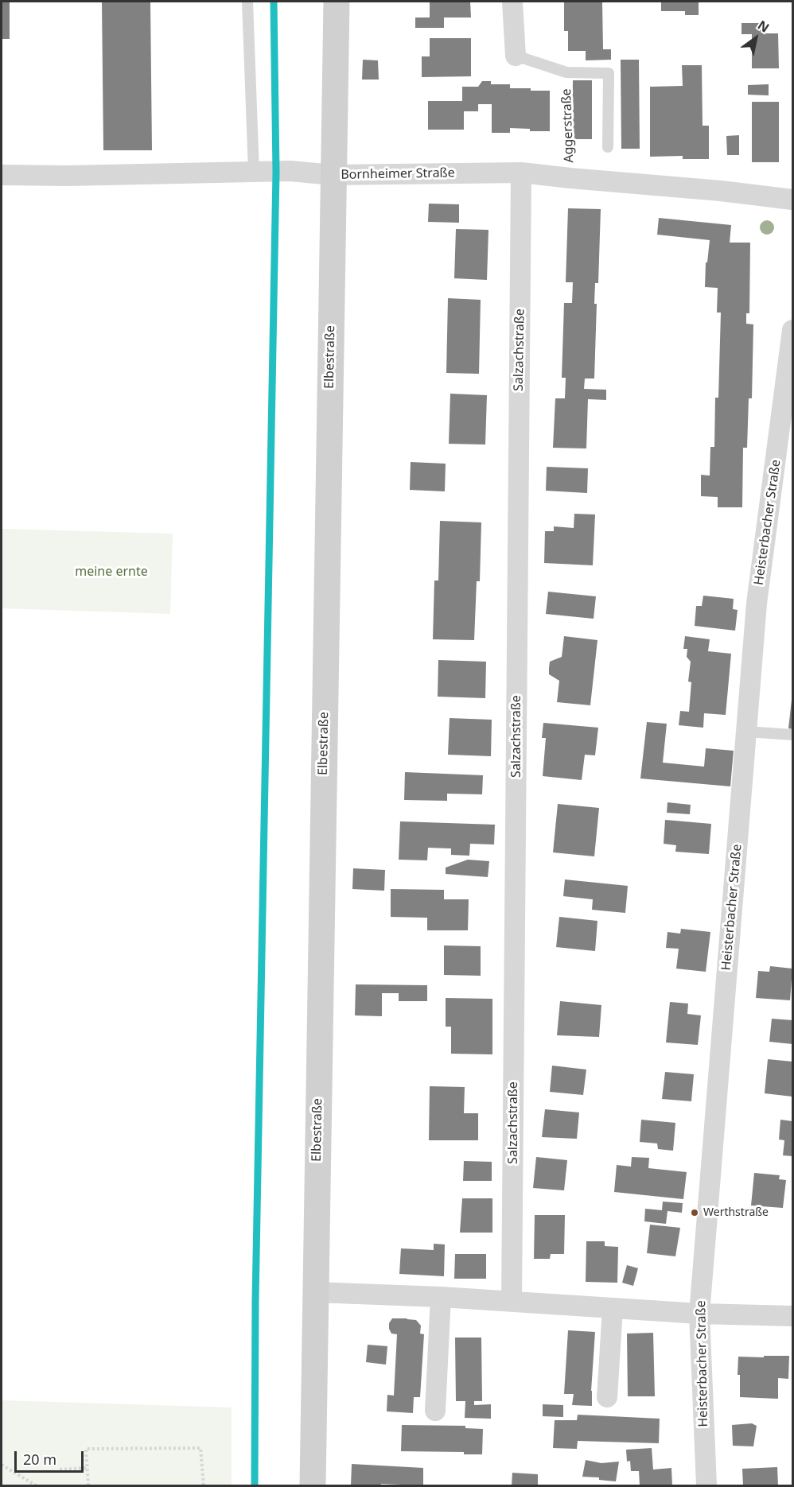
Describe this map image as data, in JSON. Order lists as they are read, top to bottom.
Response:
{
  "streets": {
    "main road": ["Elbestraße"],
    "street": ["Bornheimer Straße", "Salzachstraße", "Heisterbacher Straße"],
    "path": ["Aggerstraße"]
  },
  "crossings": [
    ["Aggerstraße", "Bornheimer Straße"],
    ["Bornheimer Straße", "Salzachstraße"],
    ["Bornheimer Straße", "Elbestraße"]
  ],
  "parks": ["meine ernte"],
  "places": ["Werthstraße"],
  "scale_bar": "20 m",
  "north": "top right"
}
